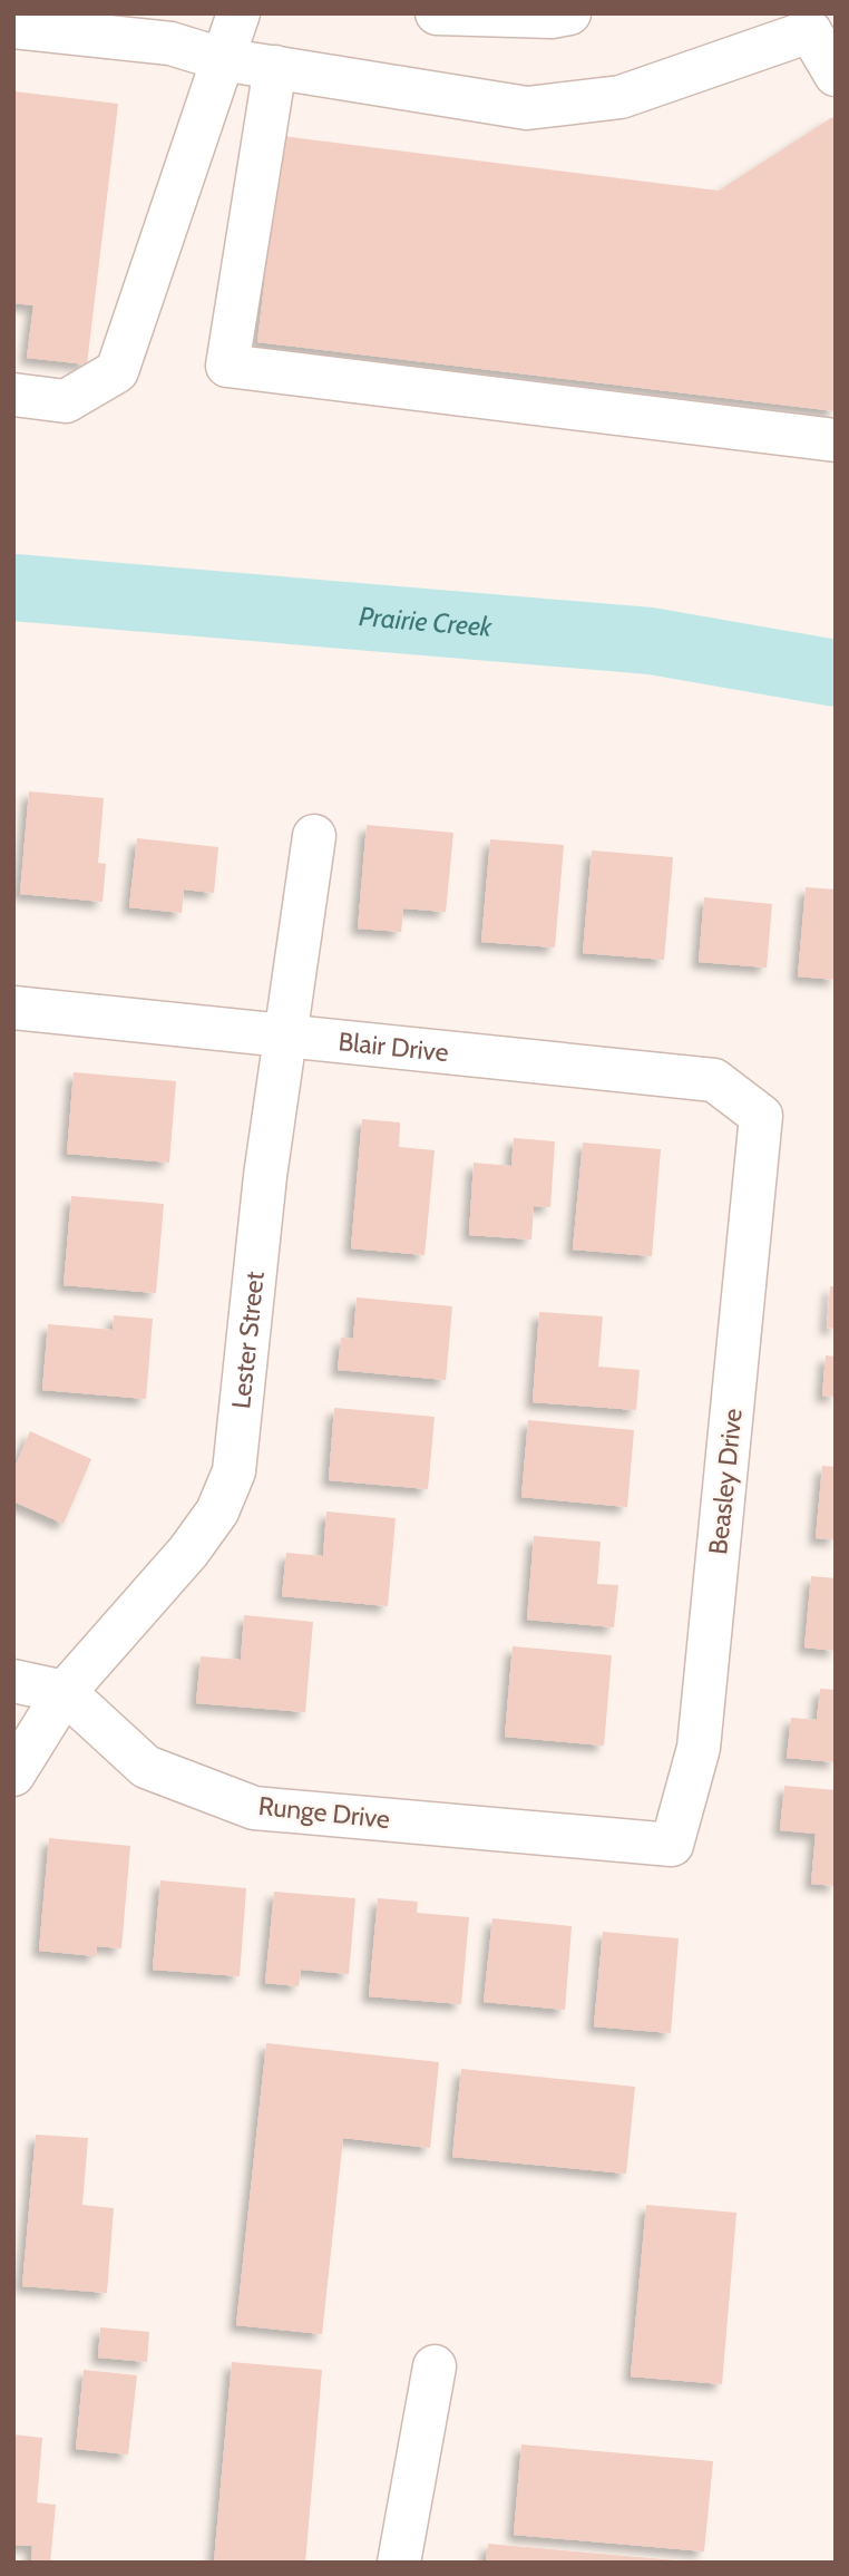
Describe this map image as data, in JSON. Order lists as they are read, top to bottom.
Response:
{
  "streets": {
    "street": [
      "Blair Drive",
      "Lester Street",
      "Beasley Drive",
      "Runge Drive"
    ]
  },
  "crossings": [
    ["Blair Drive", "Lester Street"],
    ["Blair Drive", "Beasley Drive"],
    ["Lester Street", "Runge Drive"],
    ["Beasley Drive", "Runge Drive"]
  ],
  "water": ["Prairie Creek"]
}
